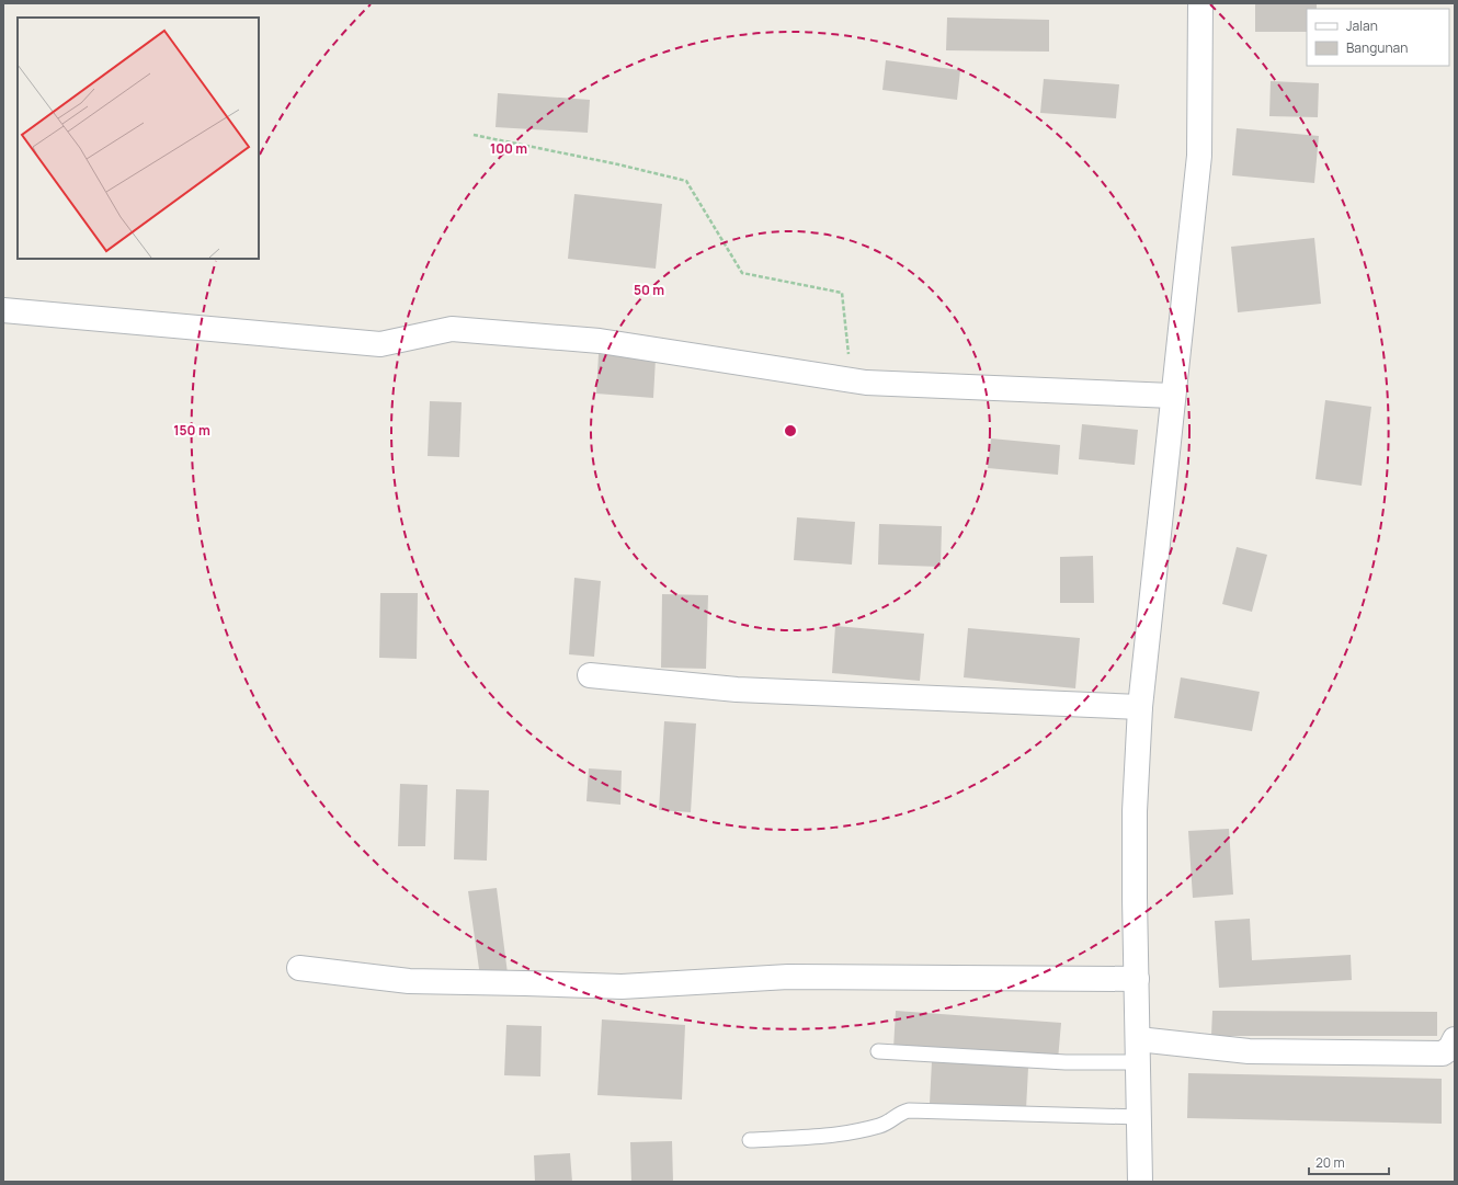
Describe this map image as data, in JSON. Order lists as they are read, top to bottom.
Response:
{
  "legend": ["Jalan", "Bangunan"],
  "scale_bar": "20 m",
  "rings": ["100 m", "50 m", "150 m"]
}
